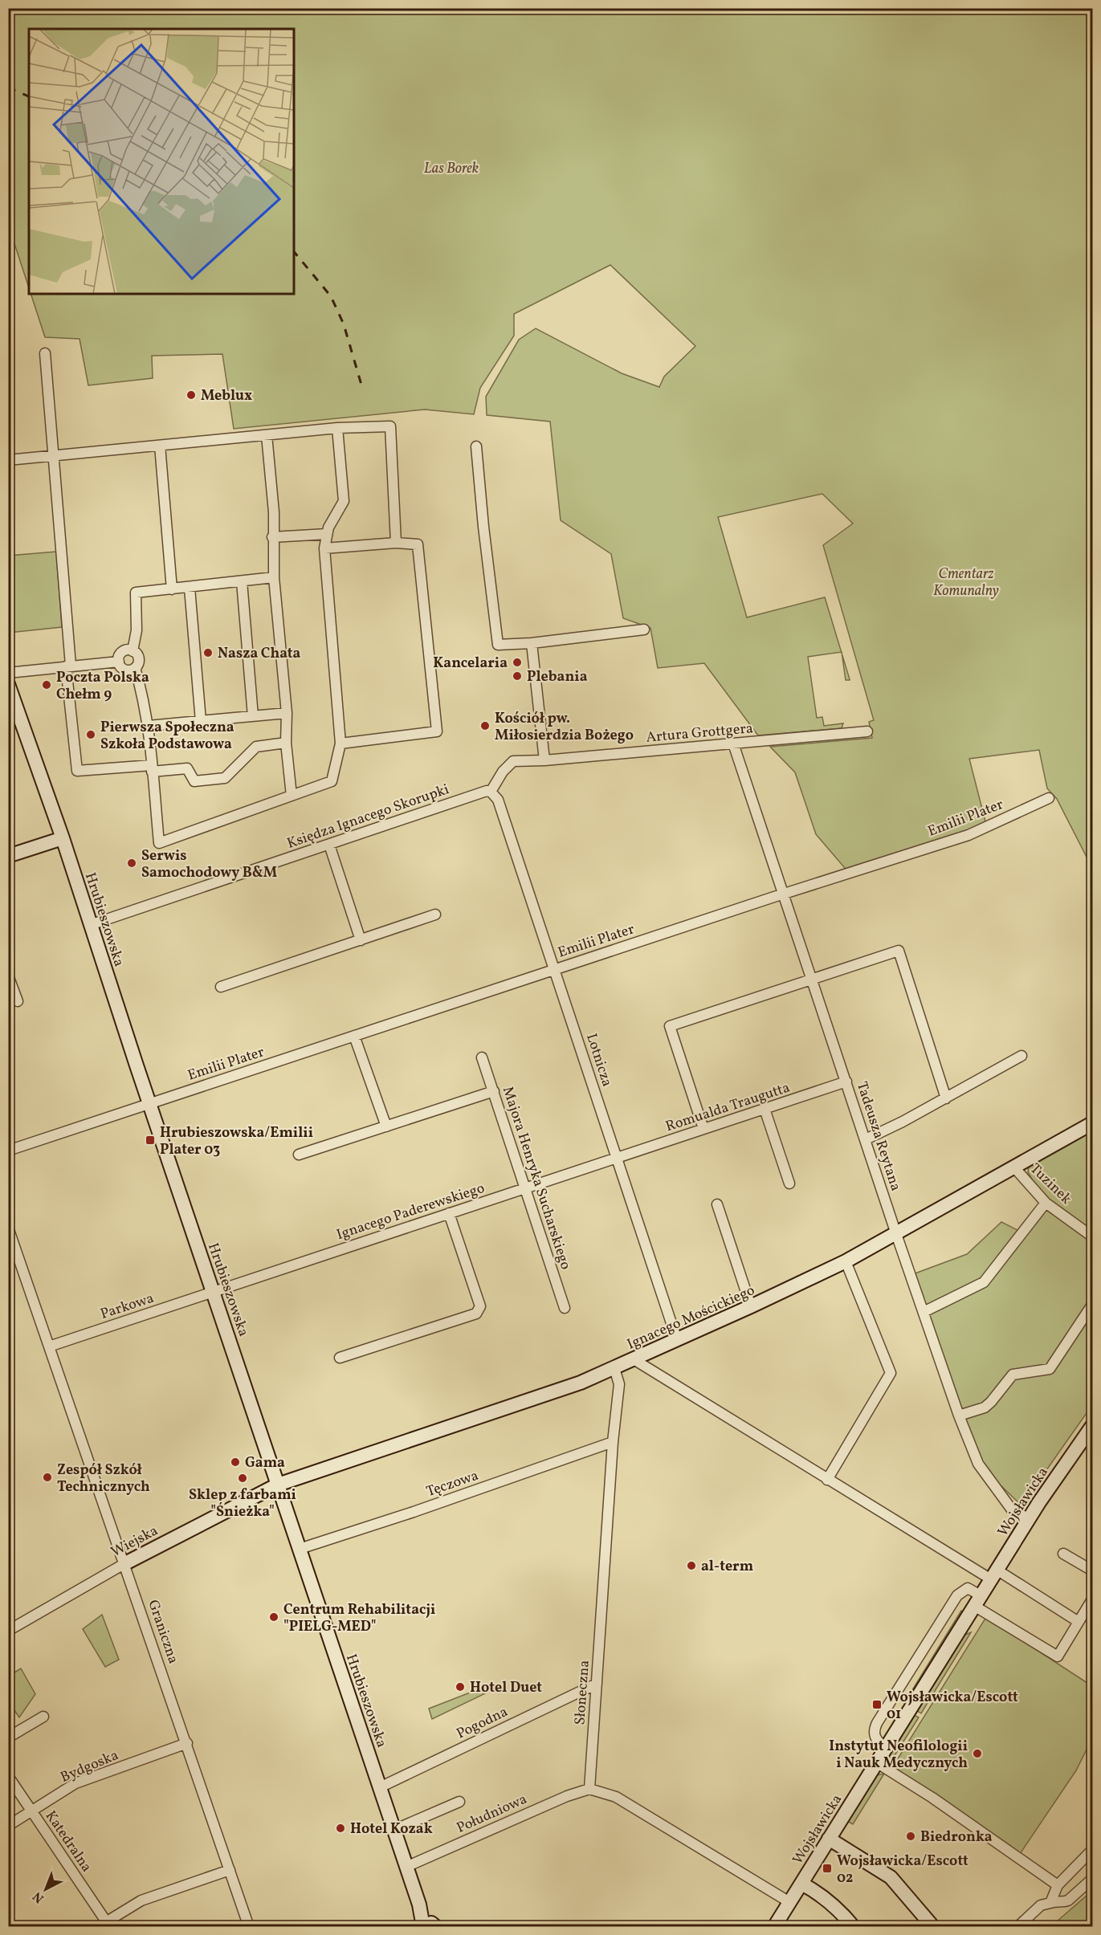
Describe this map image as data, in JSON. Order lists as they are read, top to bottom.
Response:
{
  "streets": {
    "street": [
      "Artura Grottgera",
      "Księdza Ignacego Skorupki",
      "Emilii Plater",
      "Hrubieszowska",
      "Lotnicza",
      "Romualda Traugutta",
      "Tadeusza Reytana",
      "Majora Henryka Sucharskiego",
      "Tuzinek",
      "Ignacego Paderewskiego",
      "Parkowa",
      "Ignacego Mościckiego",
      "Tęczowa",
      "Wojsławicka",
      "Wiejska",
      "Graniczna",
      "Słoneczna",
      "Pogodna",
      "Bydgoska",
      "Południowa",
      "Katedralna"
    ]
  },
  "crossings": [
    ["Artura Grottgera", "Księdza Ignacego Skorupki"],
    ["Artura Grottgera", "Lotnicza"],
    ["Artura Grottgera", "Tadeusza Reytana"],
    ["Księdza Ignacego Skorupki", "Hrubieszowska"],
    ["Księdza Ignacego Skorupki", "Lotnicza"],
    ["Emilii Plater", "Hrubieszowska"],
    ["Emilii Plater", "Lotnicza"],
    ["Emilii Plater", "Tadeusza Reytana"],
    ["Hrubieszowska", "Ignacego Paderewskiego"],
    ["Hrubieszowska", "Parkowa"],
    ["Hrubieszowska", "Ignacego Mościckiego"],
    ["Hrubieszowska", "Tęczowa"],
    ["Hrubieszowska", "Wiejska"],
    ["Hrubieszowska", "Pogodna"],
    ["Hrubieszowska", "Południowa"],
    ["Lotnicza", "Romualda Traugutta"],
    ["Lotnicza", "Ignacego Paderewskiego"],
    ["Lotnicza", "Ignacego Mościckiego"],
    ["Romualda Traugutta", "Tadeusza Reytana"],
    ["Romualda Traugutta", "Ignacego Paderewskiego"],
    ["Tadeusza Reytana", "Ignacego Mościckiego"],
    ["Tadeusza Reytana", "Wojsławicka"],
    ["Majora Henryka Sucharskiego", "Ignacego Paderewskiego"],
    ["Tuzinek", "Ignacego Mościckiego"],
    ["Ignacego Paderewskiego", "Parkowa"],
    ["Parkowa", "Graniczna"],
    ["Ignacego Mościckiego", "Wiejska"],
    ["Ignacego Mościckiego", "Słoneczna"],
    ["Tęczowa", "Słoneczna"],
    ["Wiejska", "Graniczna"],
    ["Graniczna", "Bydgoska"],
    ["Słoneczna", "Pogodna"],
    ["Słoneczna", "Południowa"],
    ["Bydgoska", "Katedralna"]
  ],
  "parks": ["Las Borek", "Cmentarz Komunalny"],
  "places": {
    "other": [
      "Meblux",
      "Nasza Chata",
      "Kancelaria",
      "Plebania",
      "Poczta Polska Chełm 9",
      "Kościół pw. Miłosierdzia Bożego",
      "Pierwsza Społeczna Szkoła Podstawowa",
      "Serwis Samochodowy B&M",
      "Gama",
      "Zespół Szkół Technicznych",
      "Sklep z farbami \"Śnieżka\"",
      "al-term",
      "Centrum Rehabilitacji \"PIELG-MED\"",
      "Hotel Duet",
      "Instytut Neofilologii i Nauk Medycznych",
      "Hotel Kozak",
      "Biedronka"
    ],
    "transit": ["Hrubieszowska/Emilii Plater 03", "Wojsławicka/Escott 01", "Wojsławicka/Escott 02"]
  },
  "north": "bottom left"
}
